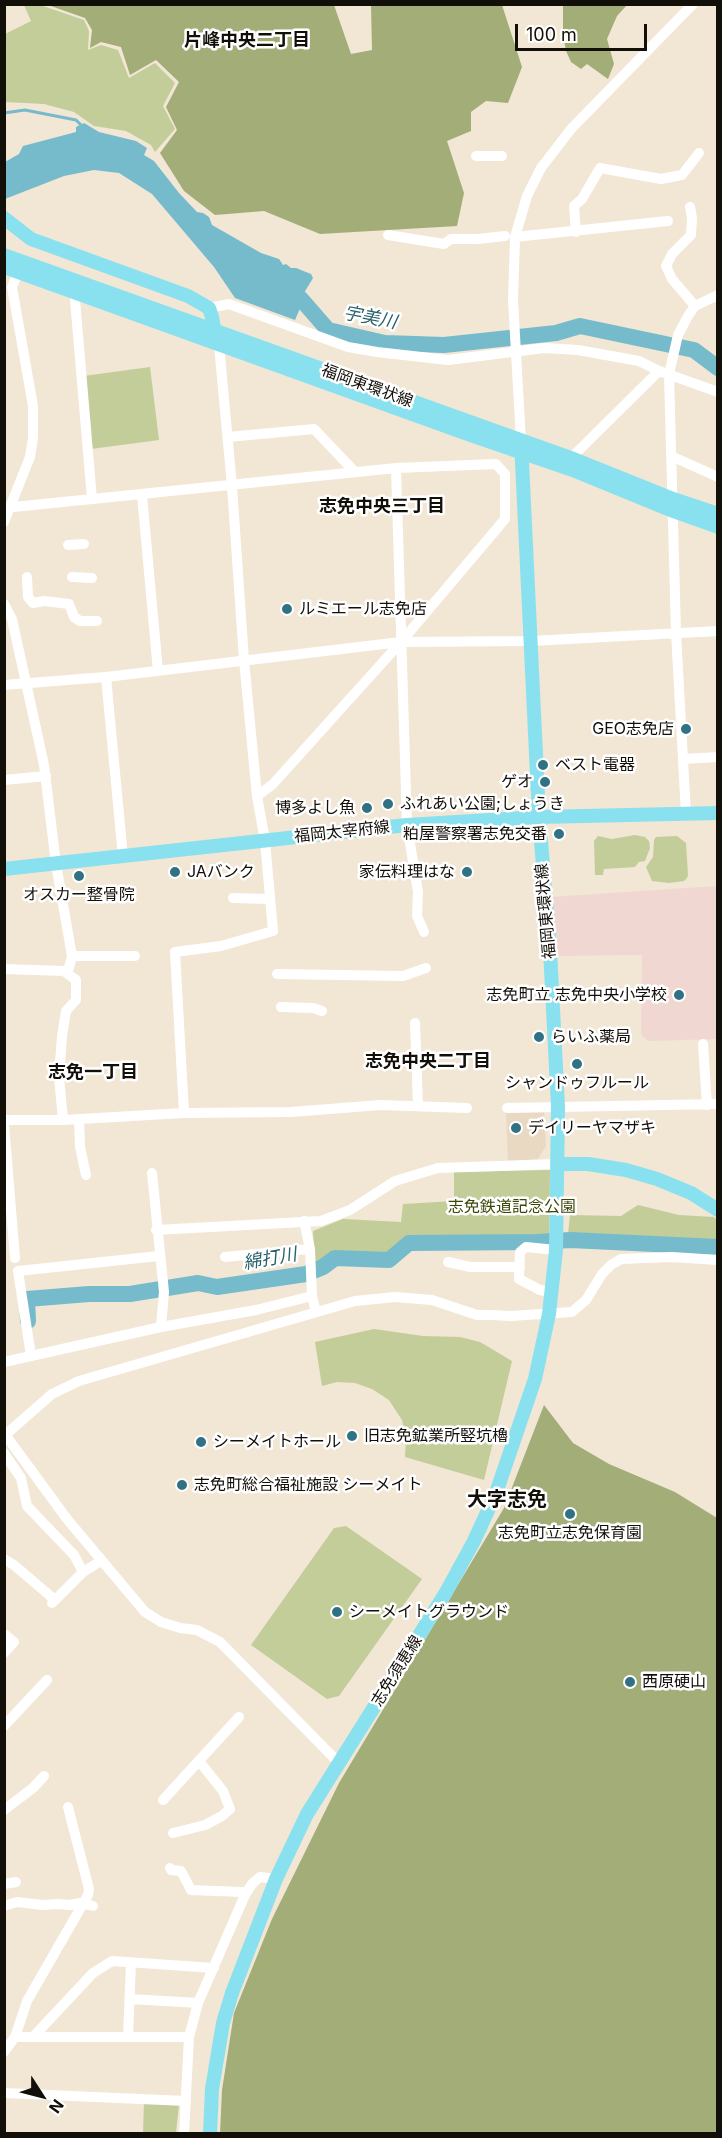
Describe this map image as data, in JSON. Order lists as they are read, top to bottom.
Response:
{
  "streets": {
    "main road": ["福岡東環状線", "福岡太宰府線", "志免須恵線"]
  },
  "crossings": [
    ["福岡東環状線", "福岡太宰府線"],
    ["福岡東環状線", "志免須恵線"]
  ],
  "districts": [
    "片峰中央二丁目",
    "志免中央三丁目",
    "志免中央二丁目",
    "志免一丁目",
    "大字志免"
  ],
  "water": ["宇美川", "綿打川"],
  "parks": ["志免鉄道記念公園"],
  "places": [
    "ルミエール志免店",
    "GEO志免店",
    "ベスト電器",
    "ゲオ",
    "ふれあい公園;しょうき",
    "博多よし魚",
    "粕屋警察署志免交番",
    "JAバンク",
    "家伝料理はな",
    "オスカー整骨院",
    "志免町立 志免中央小学校",
    "らいふ薬局",
    "シャンドゥフルール",
    "デイリーヤマザキ",
    "旧志免鉱業所竪坑櫓",
    "シーメイトホール",
    "志免町総合福祉施設 シーメイト",
    "志免町立志免保育園",
    "シーメイトグラウンド",
    "西原硬山"
  ],
  "scale_bar": "100 m",
  "north": "bottom right"
}
